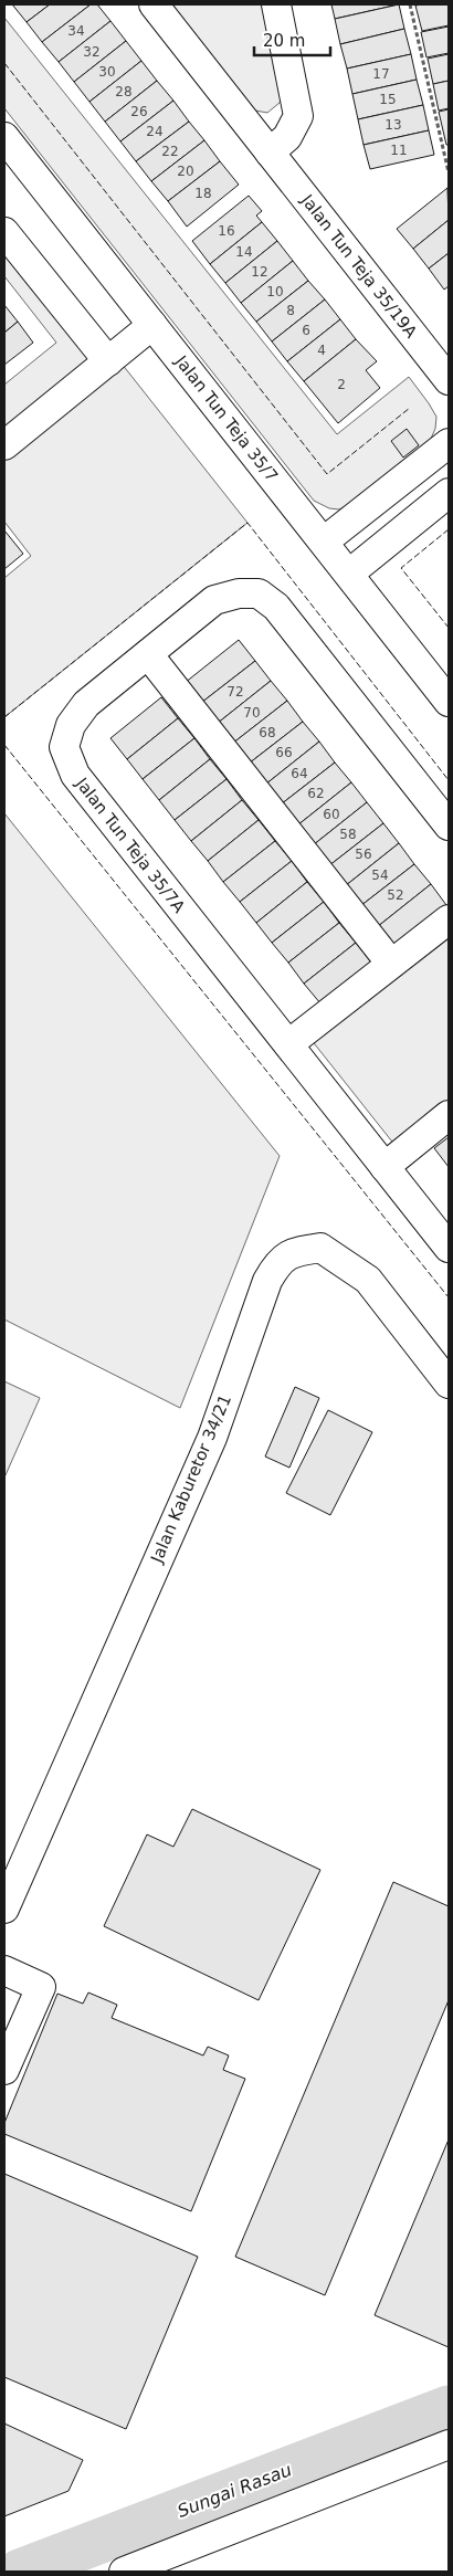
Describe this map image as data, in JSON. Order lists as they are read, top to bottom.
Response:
{
  "streets": {
    "street": [
      "Jalan Tun Teja 35/19A",
      "Jalan Tun Teja 35/7",
      "Jalan Tun Teja 35/7A",
      "Jalan Kaburetor 34/21"
    ]
  },
  "water": ["Sungai Rasau"],
  "house_numbers": [
    "34",
    "32",
    "30",
    "17",
    "28",
    "15",
    "26",
    "13",
    "24",
    "11",
    "22",
    "20",
    "18",
    "16",
    "14",
    "12",
    "10",
    "8",
    "6",
    "4",
    "2",
    "72",
    "70",
    "68",
    "66",
    "64",
    "62",
    "60",
    "58",
    "56",
    "54",
    "52"
  ],
  "scale_bar": "20 m"
}
